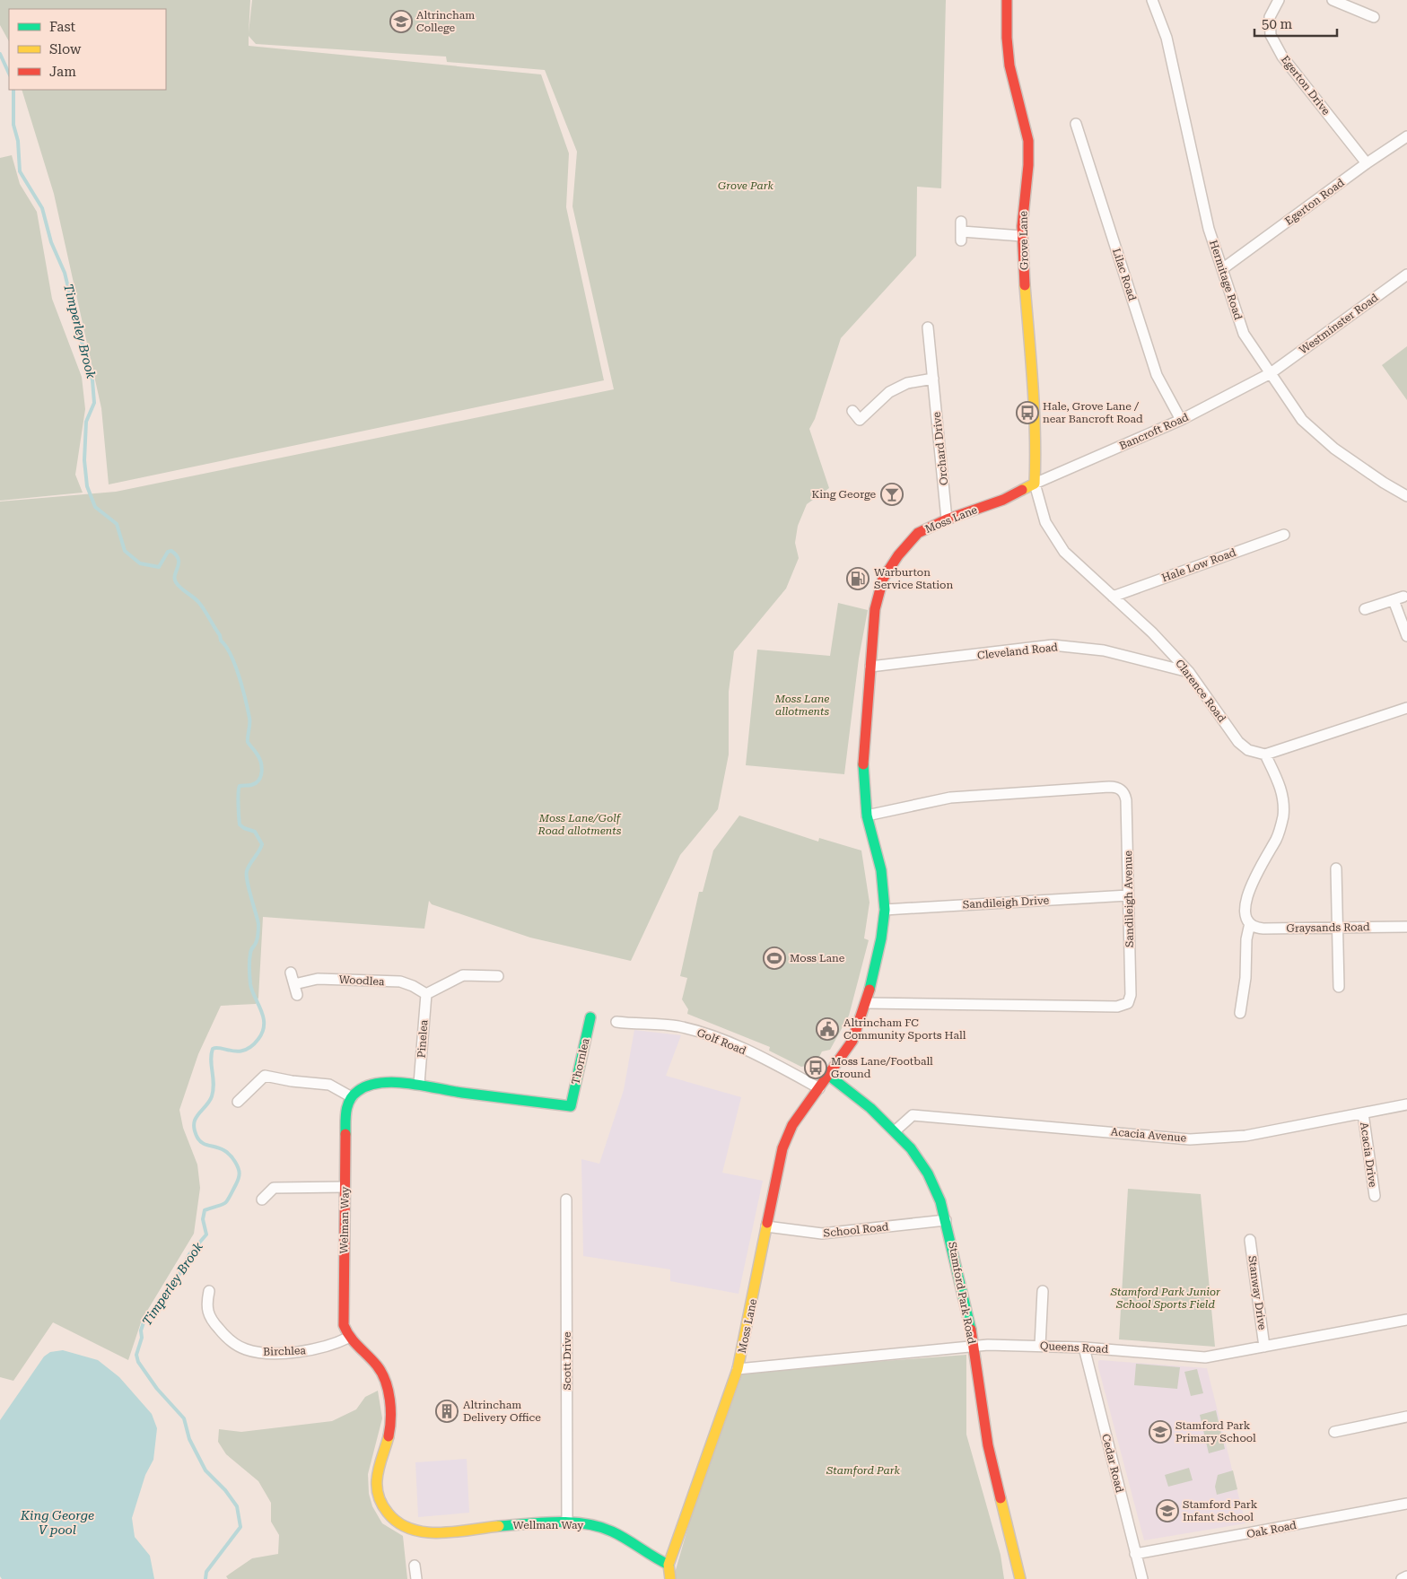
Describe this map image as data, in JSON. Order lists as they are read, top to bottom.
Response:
{
  "streets": {
    "street": [
      "Egerton Drive",
      "Egerton Road",
      "Grove Lane",
      "Lilac Road",
      "Hermitage Road",
      "Westminster Road",
      "Bancroft Road",
      "Orchard Drive",
      "Moss Lane",
      "Hale Low Road",
      "Cleveland Road",
      "Clarence Road",
      "Sandileigh Avenue",
      "Sandileigh Drive",
      "Graysands Road",
      "Woodlea",
      "Pinelea",
      "Golf Road",
      "Thornlea",
      "Acacia Avenue",
      "Acacia Drive",
      "Welman Way",
      "School Road",
      "Stamford Park Road",
      "Stanway Drive",
      "Queens Road",
      "Birchlea",
      "Scott Drive",
      "Cedar Road",
      "Wellman Way",
      "Oak Road"
    ]
  },
  "crossings": [
    ["Egerton Drive", "Egerton Road"],
    ["Egerton Road", "Hermitage Road"],
    ["Grove Lane", "Bancroft Road"],
    ["Grove Lane", "Moss Lane"],
    ["Grove Lane", "Clarence Road"],
    ["Lilac Road", "Bancroft Road"],
    ["Hermitage Road", "Westminster Road"],
    ["Hermitage Road", "Bancroft Road"],
    ["Westminster Road", "Bancroft Road"],
    ["Bancroft Road", "Moss Lane"],
    ["Bancroft Road", "Clarence Road"],
    ["Orchard Drive", "Moss Lane"],
    ["Moss Lane", "Cleveland Road"],
    ["Moss Lane", "Clarence Road"],
    ["Moss Lane", "Sandileigh Avenue"],
    ["Moss Lane", "Sandileigh Drive"],
    ["Moss Lane", "Golf Road"],
    ["Moss Lane", "School Road"],
    ["Moss Lane", "Stamford Park Road"],
    ["Moss Lane", "Queens Road"],
    ["Moss Lane", "Wellman Way"],
    ["Hale Low Road", "Clarence Road"],
    ["Cleveland Road", "Clarence Road"],
    ["Sandileigh Avenue", "Sandileigh Drive"],
    ["Woodlea", "Pinelea"],
    ["Pinelea", "Thornlea"],
    ["Acacia Avenue", "Acacia Drive"],
    ["Acacia Avenue", "Stamford Park Road"],
    ["Welman Way", "Birchlea"],
    ["Welman Way", "Wellman Way"],
    ["School Road", "Stamford Park Road"],
    ["Stamford Park Road", "Queens Road"],
    ["Stanway Drive", "Queens Road"],
    ["Queens Road", "Cedar Road"],
    ["Birchlea", "Wellman Way"],
    ["Scott Drive", "Wellman Way"],
    ["Cedar Road", "Oak Road"]
  ],
  "water": ["Timperley Brook", "King George V pool"],
  "parks": [
    "Grove Park",
    "Moss Lane allotments",
    "Moss Lane/Golf Road allotments",
    "Stamford Park Junior School Sports Field",
    "Stamford Park"
  ],
  "places": {
    "school or university": ["Altrincham College", "Stamford Park Primary School", "Stamford Park Infant School"],
    "bus stop": ["Hale, Grove Lane / near Bancroft Road", "Moss Lane/Football Ground"],
    "bar": ["King George"],
    "fuel station": ["Warburton Service Station"],
    "sports": ["Moss Lane"],
    "public building": ["Altrincham FC Community Sports Hall"],
    "building": ["Altrincham Delivery Office"]
  },
  "legend": ["Fast", "Slow", "Jam"],
  "scale_bar": "50 m"
}
